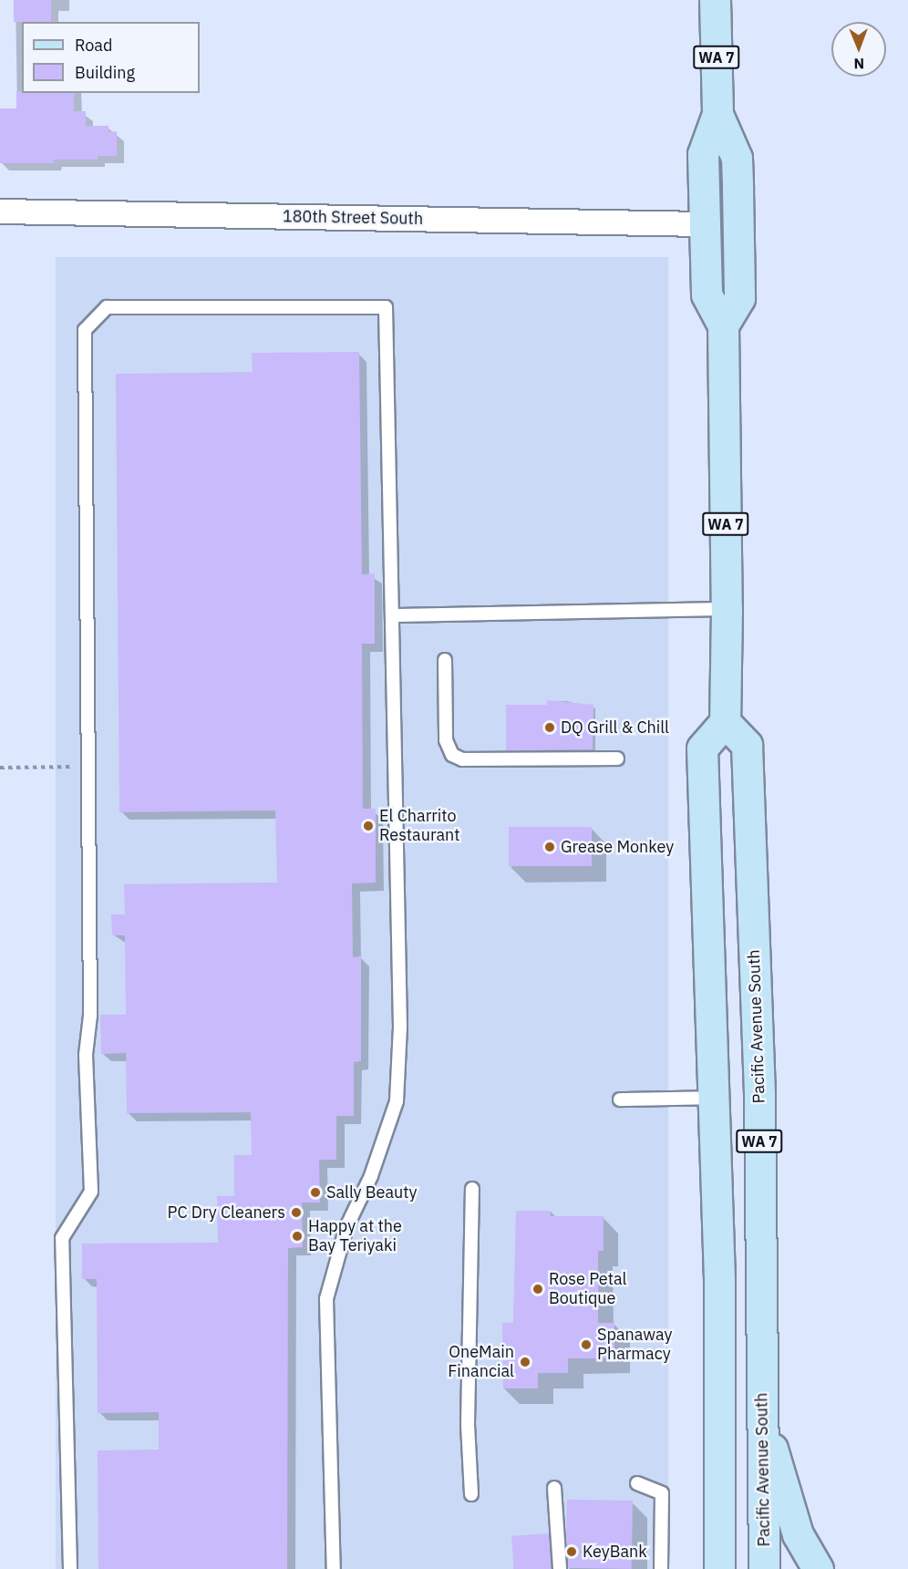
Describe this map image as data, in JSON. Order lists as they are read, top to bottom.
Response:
{
  "streets": {
    "main road": ["WA 7", "Pacific Avenue South"],
    "street": ["180th Street South"]
  },
  "crossings": [
    ["WA 7", "180th Street South"],
    ["WA 7", "Pacific Avenue South"]
  ],
  "places": [
    "DQ Grill & Chill",
    "El Charrito Restaurant",
    "Grease Monkey",
    "Sally Beauty",
    "PC Dry Cleaners",
    "Happy at the Bay Teriyaki",
    "Rose Petal Boutique",
    "Spanaway Pharmacy",
    "OneMain Financial",
    "KeyBank"
  ],
  "legend": ["Road", "Building"],
  "north": "bottom"
}
